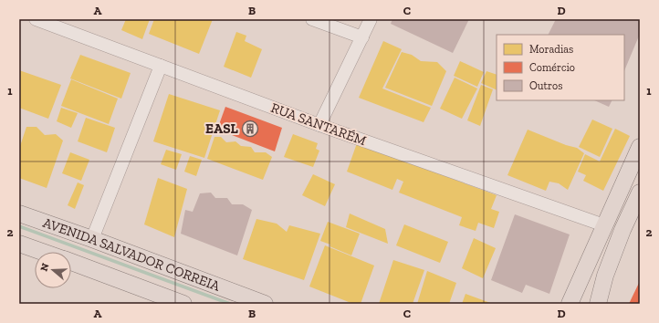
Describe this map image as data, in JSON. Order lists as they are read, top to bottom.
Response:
{
  "streets": {
    "main road": ["AVENIDA SALVADOR CORREIA"],
    "street": ["RUA SANTARÉM"]
  },
  "places": {
    "building": ["EASL"]
  },
  "legend": ["Moradias", "Comércio", "Outros"],
  "north": "left",
  "grid": {
    "columns": [
      "A",
      "B",
      "C",
      "D"
    ],
    "rows": ["1", "2"]
  }
}
